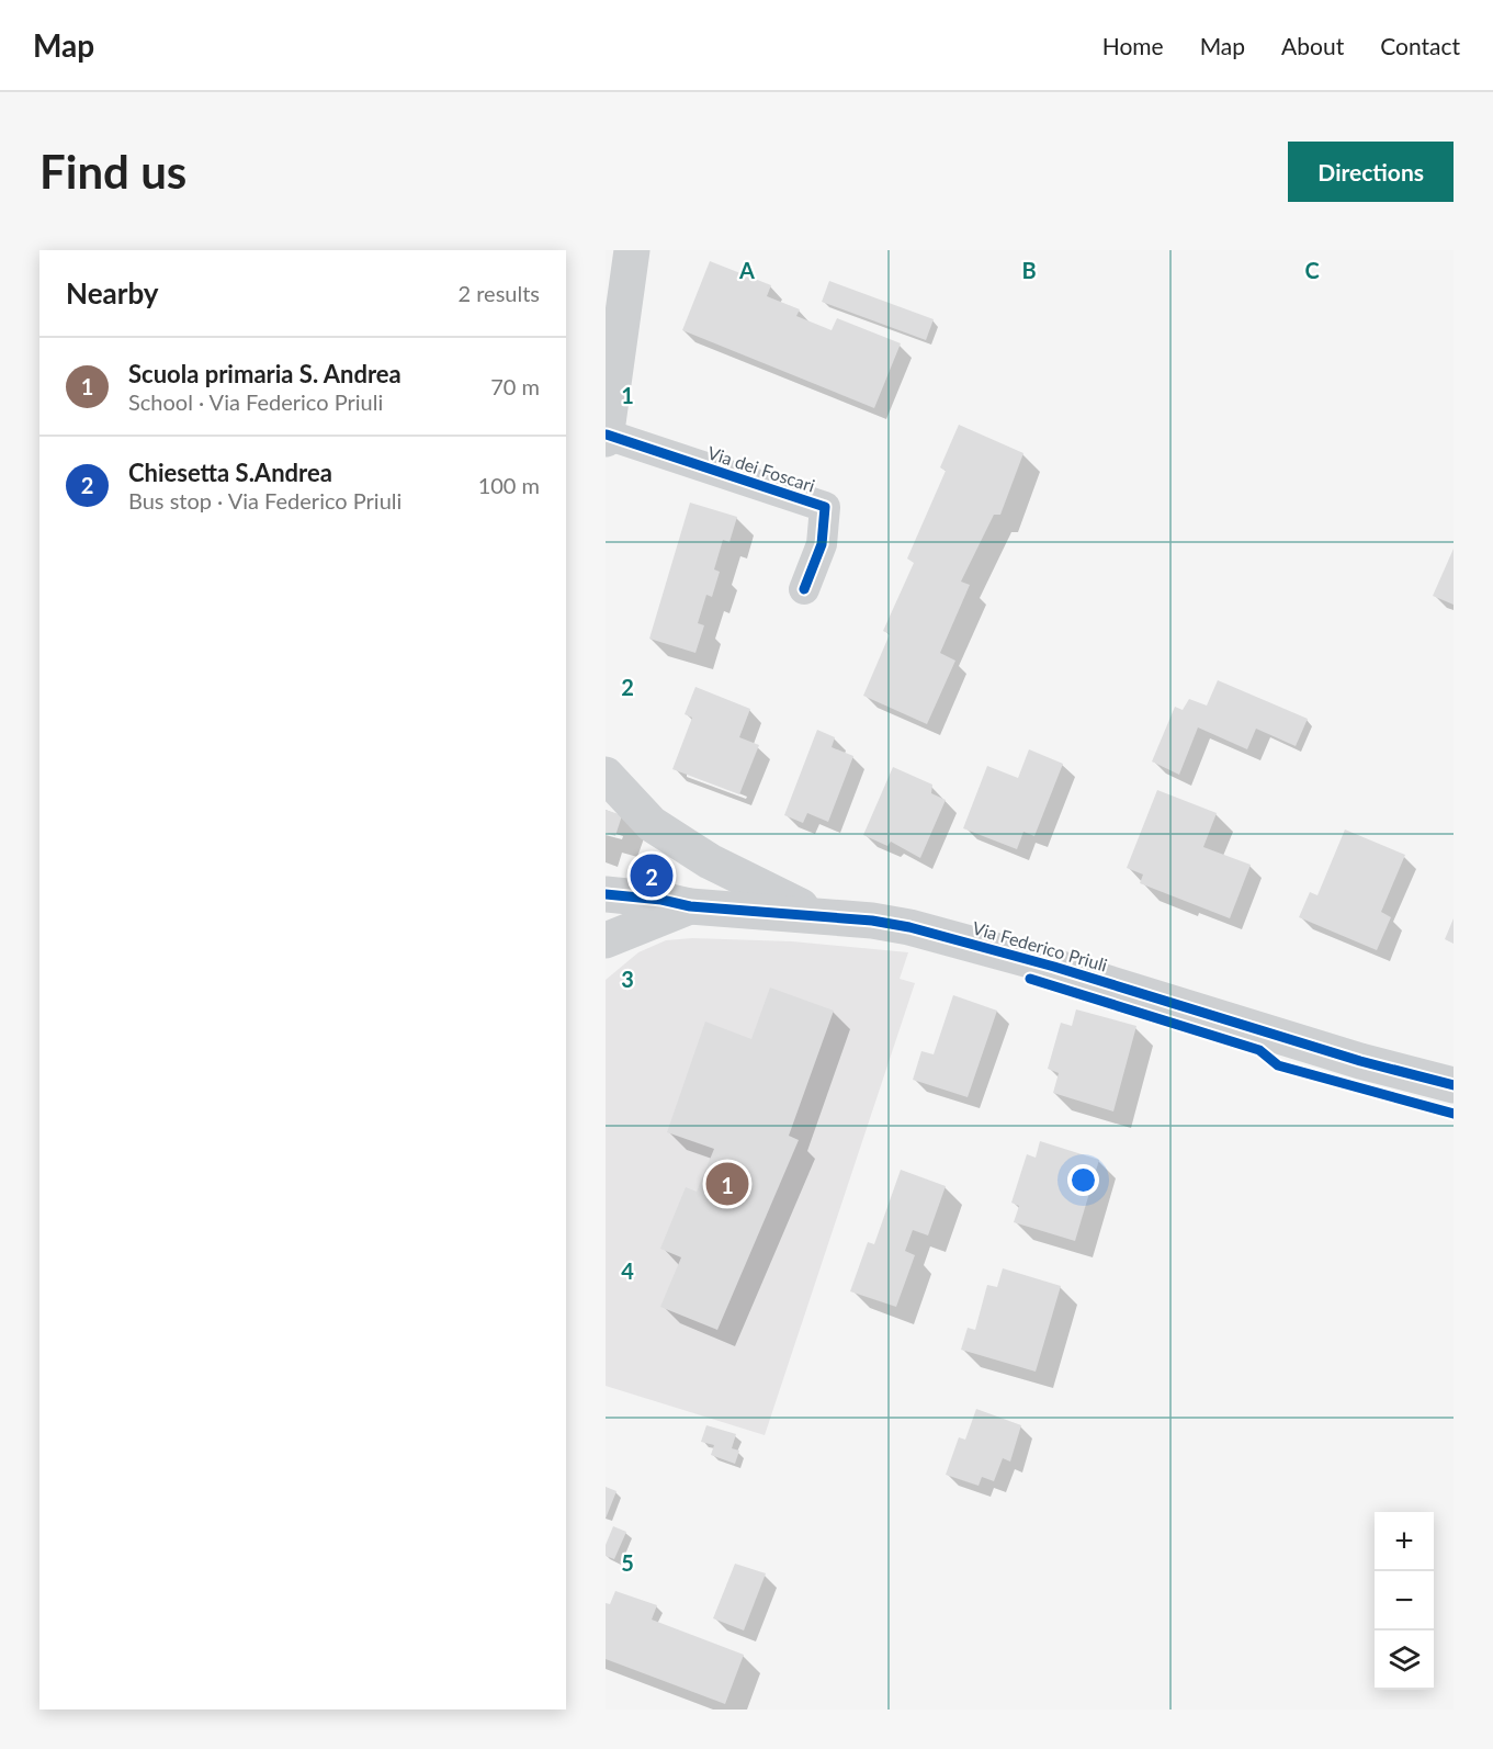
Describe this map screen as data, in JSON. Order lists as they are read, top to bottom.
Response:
{
  "streets": {
    "street": ["Via dei Foscari", "Via Federico Priuli"]
  },
  "page": {
    "header": "Map",
    "nav": [
      "Home",
      "Map",
      "About",
      "Contact"
    ],
    "buttons": "Directions",
    "title": "Find us",
    "heading": ["Nearby", "2 results"],
    "list": [
      {
        "mark": "1",
        "name": "Scuola primaria S. Andrea",
        "note": "School · Via Federico Priuli",
        "value": "70 m"
      },
      {
        "mark": "2",
        "name": "Chiesetta S.Andrea",
        "note": "Bus stop · Via Federico Priuli",
        "value": "100 m"
      }
    ],
    "pins": ["2", "1"],
    "map_buttons": ["+", "−"]
  },
  "grid": {
    "columns": ["A", "B", "C"],
    "rows": [
      "1",
      "2",
      "3",
      "4",
      "5"
    ]
  }
}
